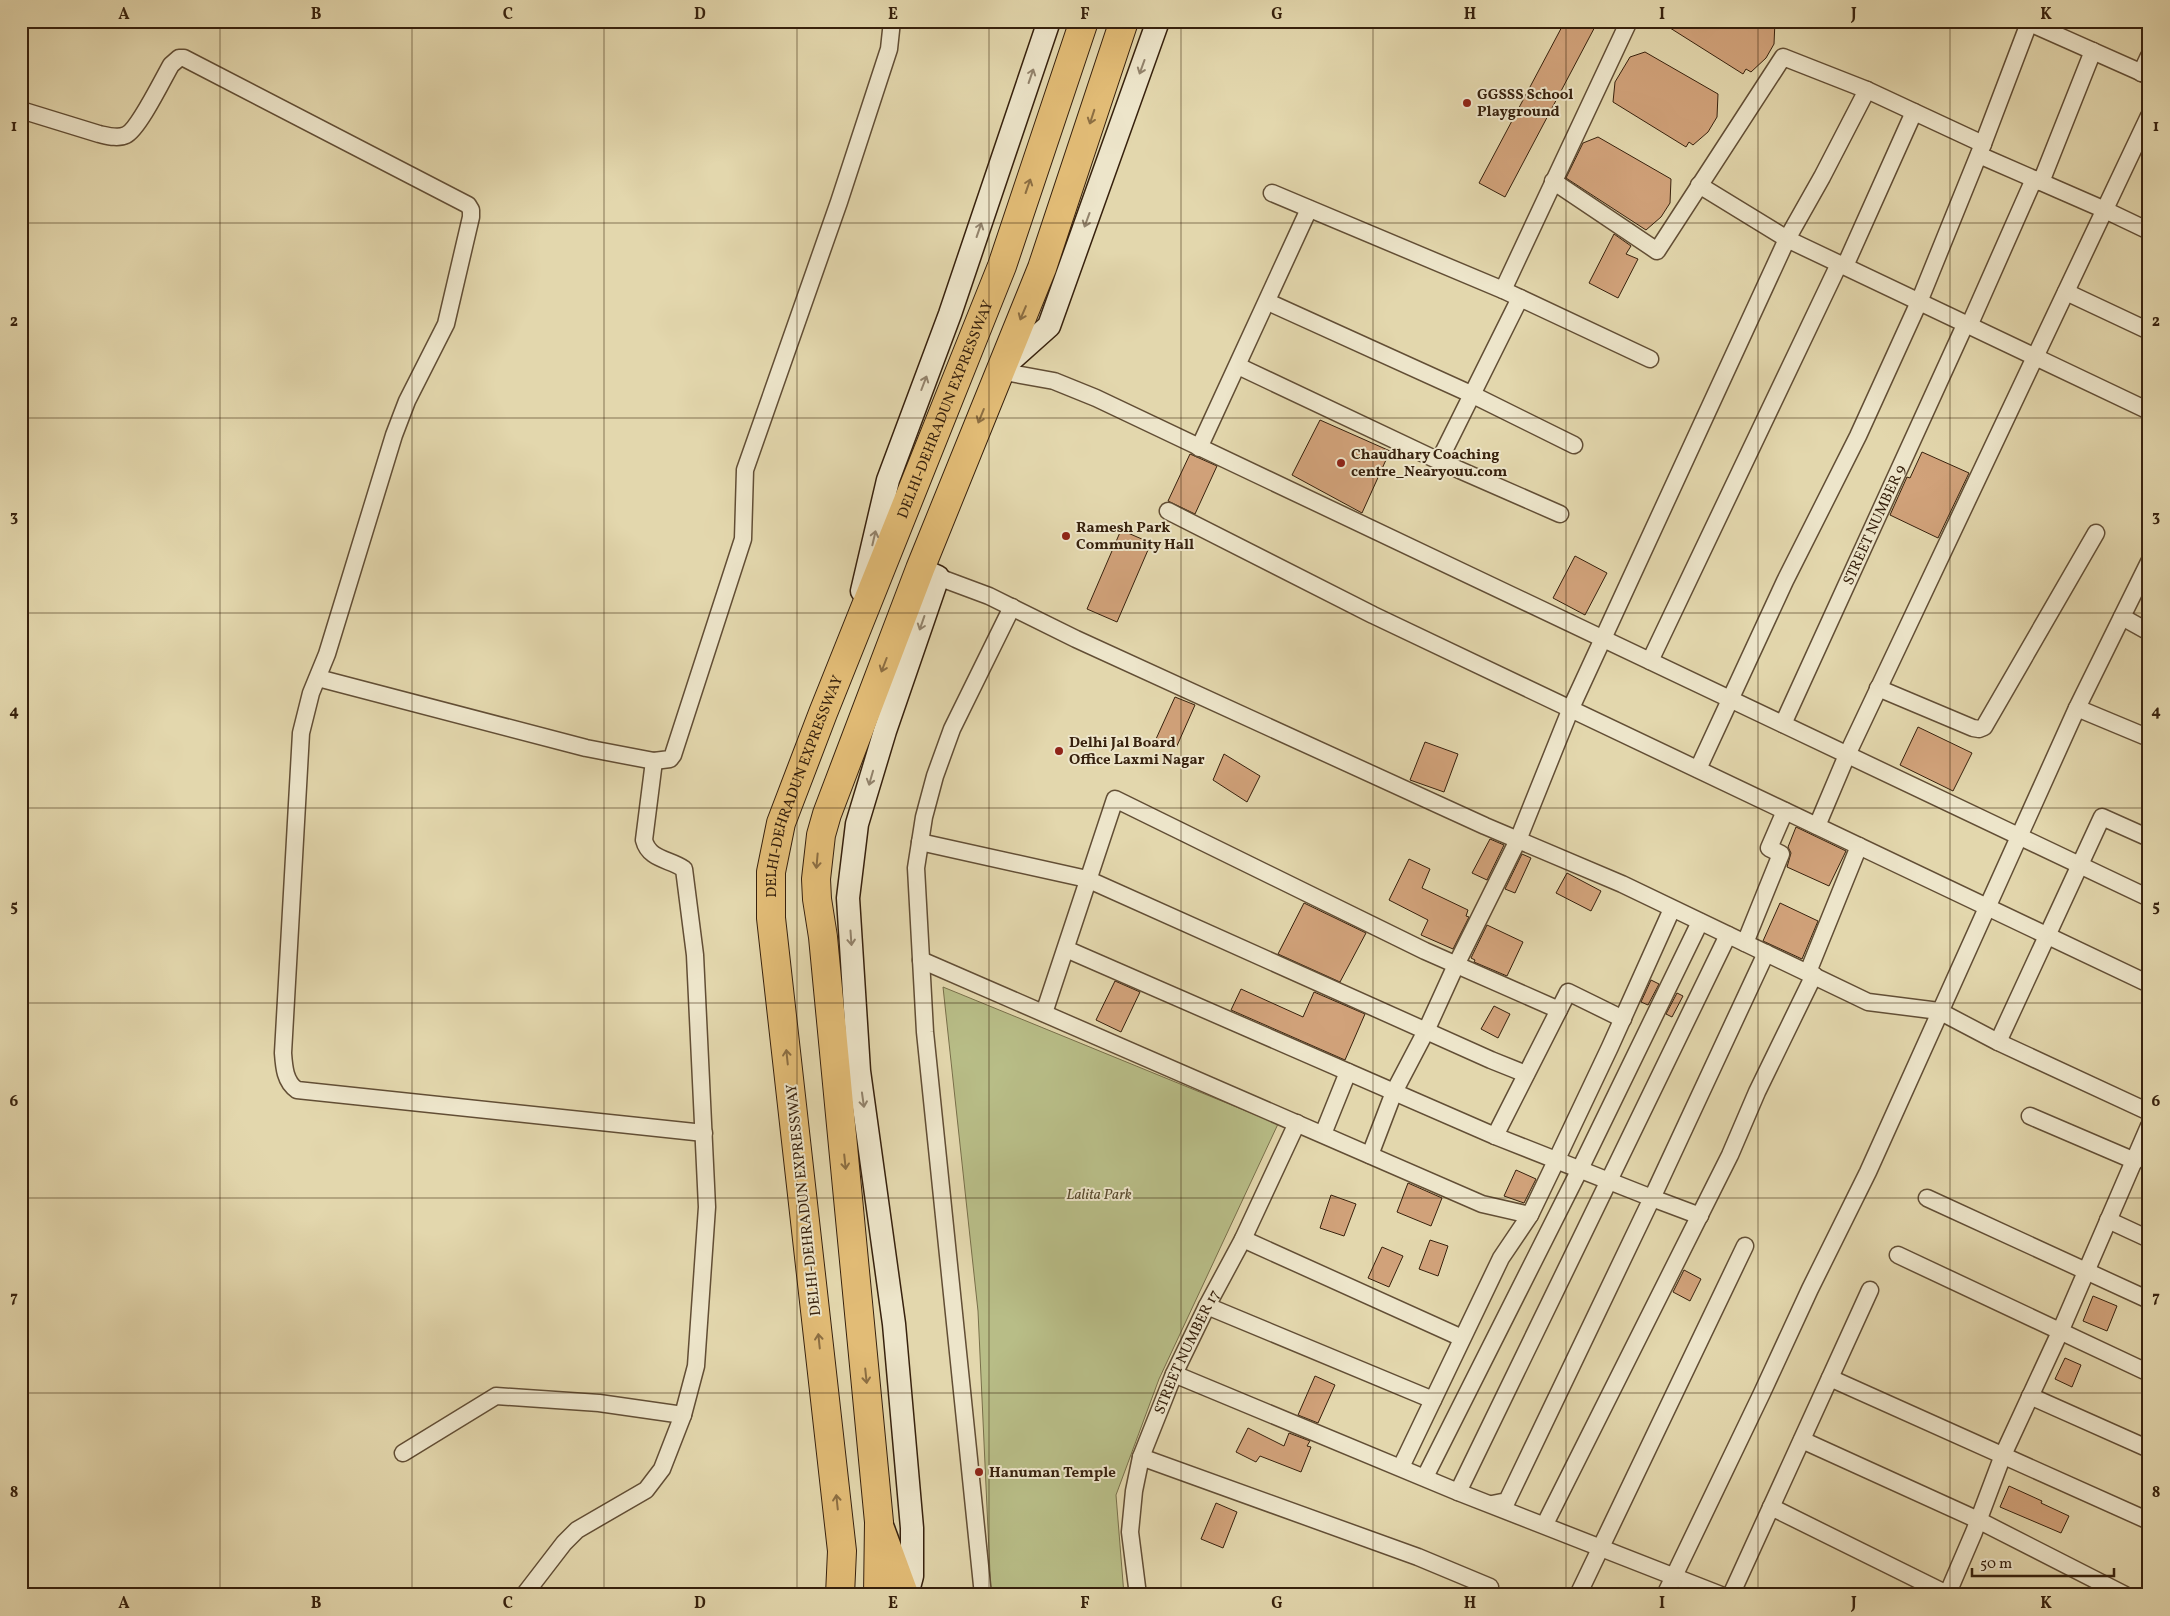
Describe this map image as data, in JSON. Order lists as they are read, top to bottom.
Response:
{
  "streets": {
    "highway": ["DELHI-DEHRADUN EXPRESSWAY"],
    "street": ["STREET NUMBER 9", "STREET NUMBER 17"]
  },
  "parks": ["Lalita Park"],
  "places": [
    "GGSSS School Playground",
    "Chaudhary Coaching centre_Nearyouu.com",
    "Ramesh Park Community Hall",
    "Delhi Jal Board Office Laxmi Nagar",
    "Hanuman Temple"
  ],
  "scale_bar": "50 m",
  "grid": {
    "columns": [
      "A",
      "B",
      "C",
      "D",
      "E",
      "F",
      "G",
      "H",
      "I",
      "J",
      "K"
    ],
    "rows": [
      "1",
      "2",
      "3",
      "4",
      "5",
      "6",
      "7",
      "8"
    ]
  }
}
